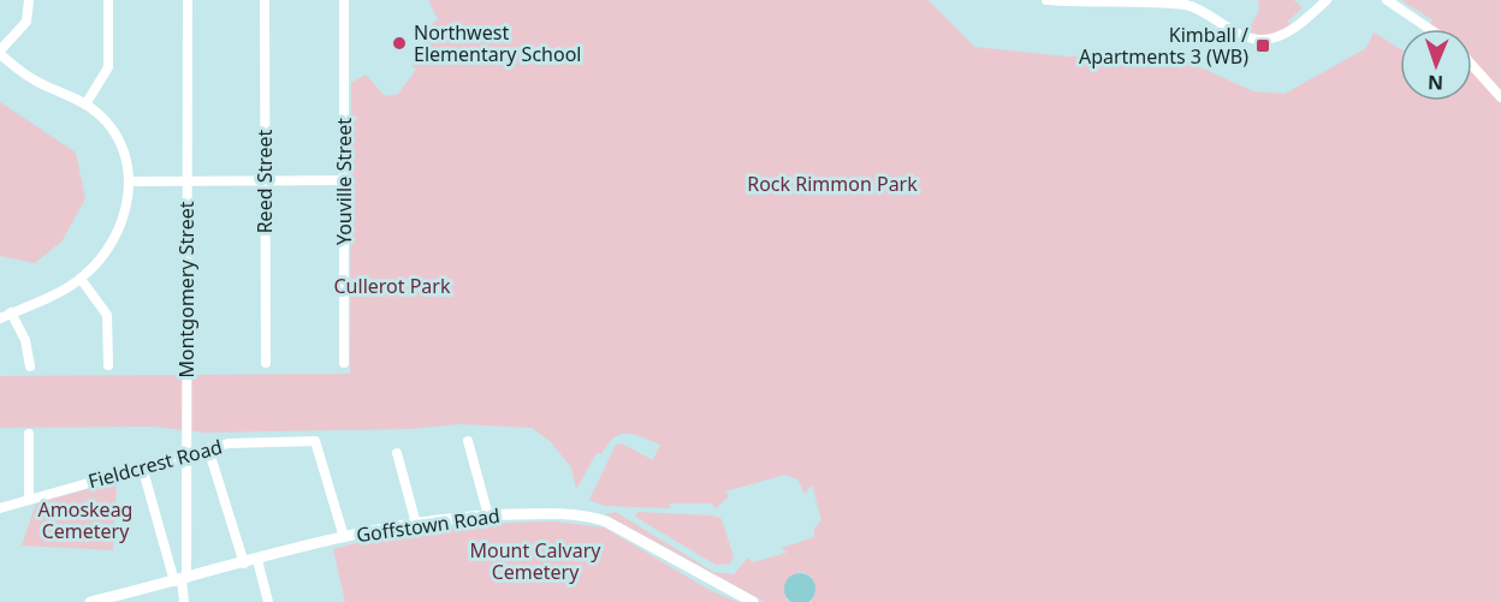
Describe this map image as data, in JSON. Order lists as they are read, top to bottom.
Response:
{
  "streets": {
    "main road": ["Goffstown Road"],
    "street": [
      "Reed Street",
      "Youville Street",
      "Montgomery Street",
      "Fieldcrest Road"
    ]
  },
  "crossings": [
    ["Montgomery Street", "Fieldcrest Road"],
    ["Montgomery Street", "Goffstown Road"],
    ["Fieldcrest Road", "Goffstown Road"]
  ],
  "parks": [
    "Rock Rimmon Park",
    "Cullerot Park",
    "Amoskeag Cemetery",
    "Mount Calvary Cemetery"
  ],
  "places": {
    "other": ["Northwest Elementary School"],
    "transit": ["Kimball / Apartments 3 (WB)"]
  },
  "north": "bottom"
}
